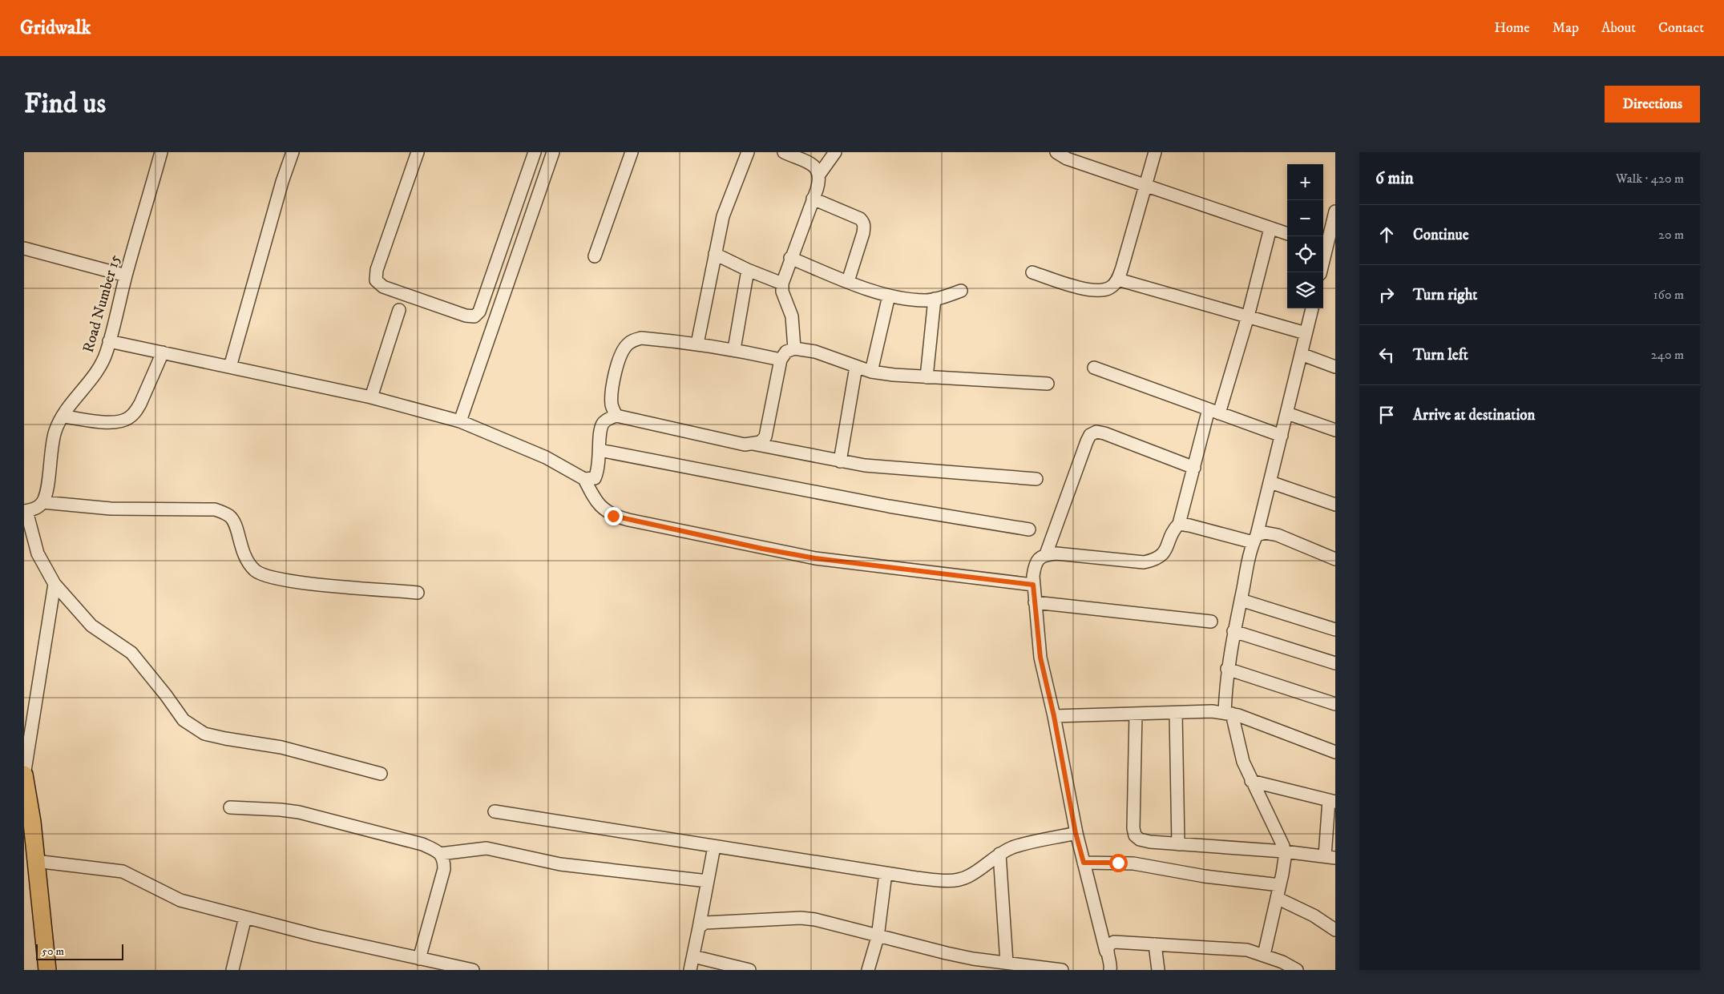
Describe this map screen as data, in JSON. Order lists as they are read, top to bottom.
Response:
{
  "streets": {
    "street": ["Road Number 15"]
  },
  "scale_bar": "50 m",
  "page": {
    "header": "Gridwalk",
    "nav": [
      "Home",
      "Map",
      "About",
      "Contact"
    ],
    "buttons": "Directions",
    "title": "Find us",
    "heading": ["6 min", "Walk · 420 m"],
    "map_buttons": ["+", "−"],
    "list": [
      ["Continue", "20 m"],
      ["Turn right", "160 m"],
      ["Turn left", "240 m"],
      "Arrive at destination"
    ],
    "scale": "50 m"
  }
}
